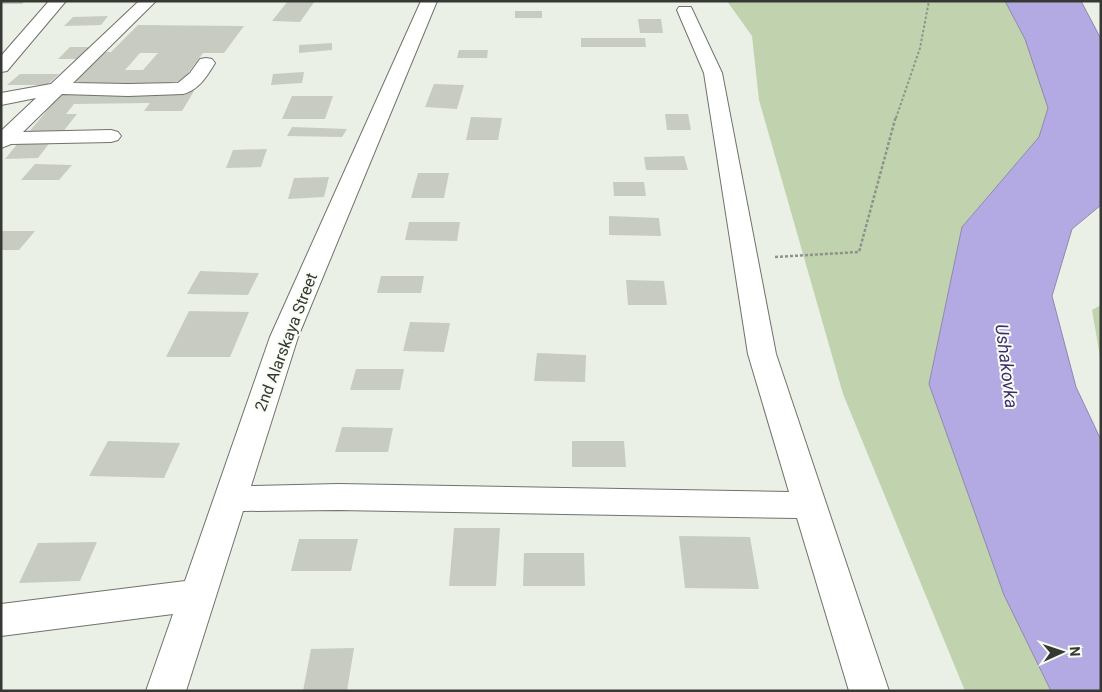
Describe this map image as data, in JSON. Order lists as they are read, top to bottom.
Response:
{
  "streets": {
    "street": ["2nd Alarskaya Street"]
  },
  "water": ["Ushakovka"],
  "north": "right"
}
